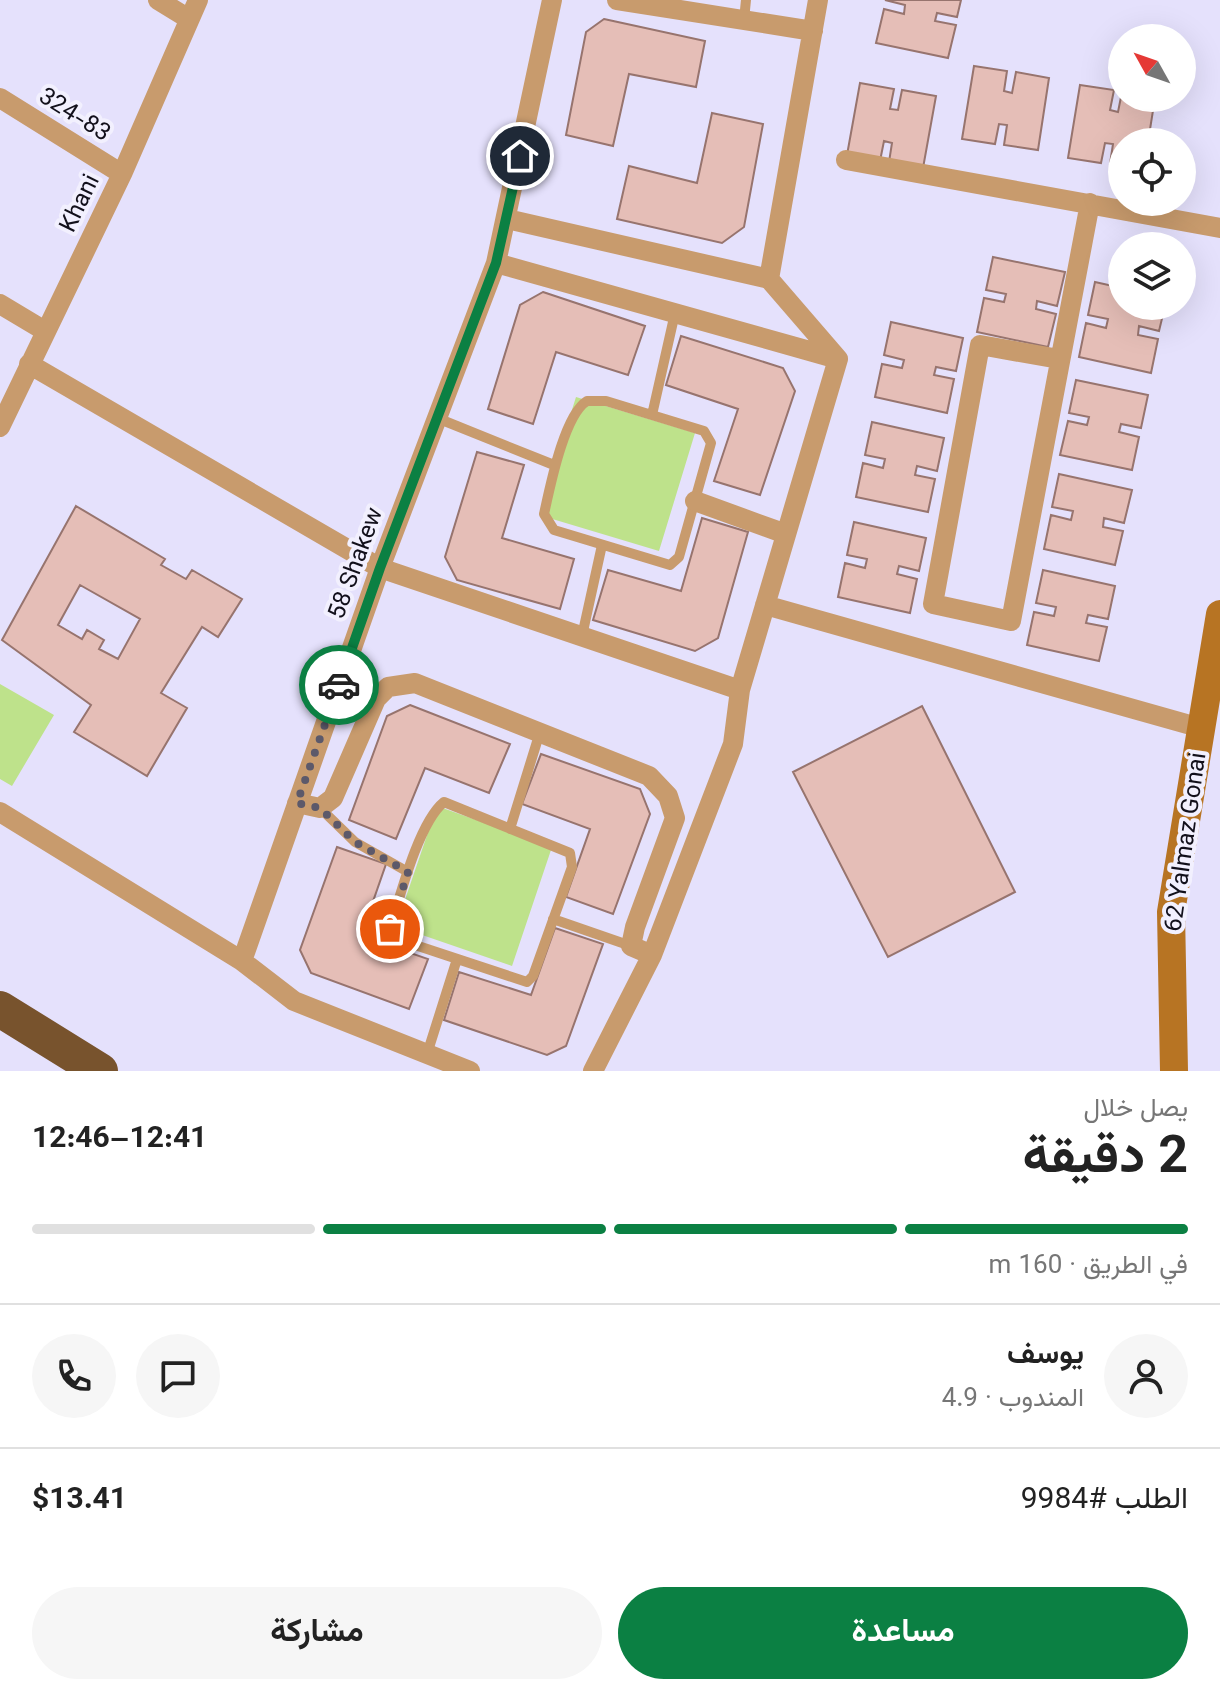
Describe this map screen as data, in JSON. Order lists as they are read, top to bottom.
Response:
{
  "streets": {
    "main road": ["62 Yalmaz Gonai"],
    "street": ["324-83", "Khani", "58 Shakew"]
  },
  "crossings": [
    ["324-83", "Khani"]
  ],
  "north": "top left",
  "page": {
    "heading": ["2 دقيقة", "يصل خلال", "12:41–12:46"],
    "panel": [
      "يوسف",
      "المندوب · 4.9",
      "الطلب #9984",
      "$13.41"
    ],
    "bar": "في الطريق · 160 m",
    "buttons": ["مساعدة", "مشاركة"]
  }
}
